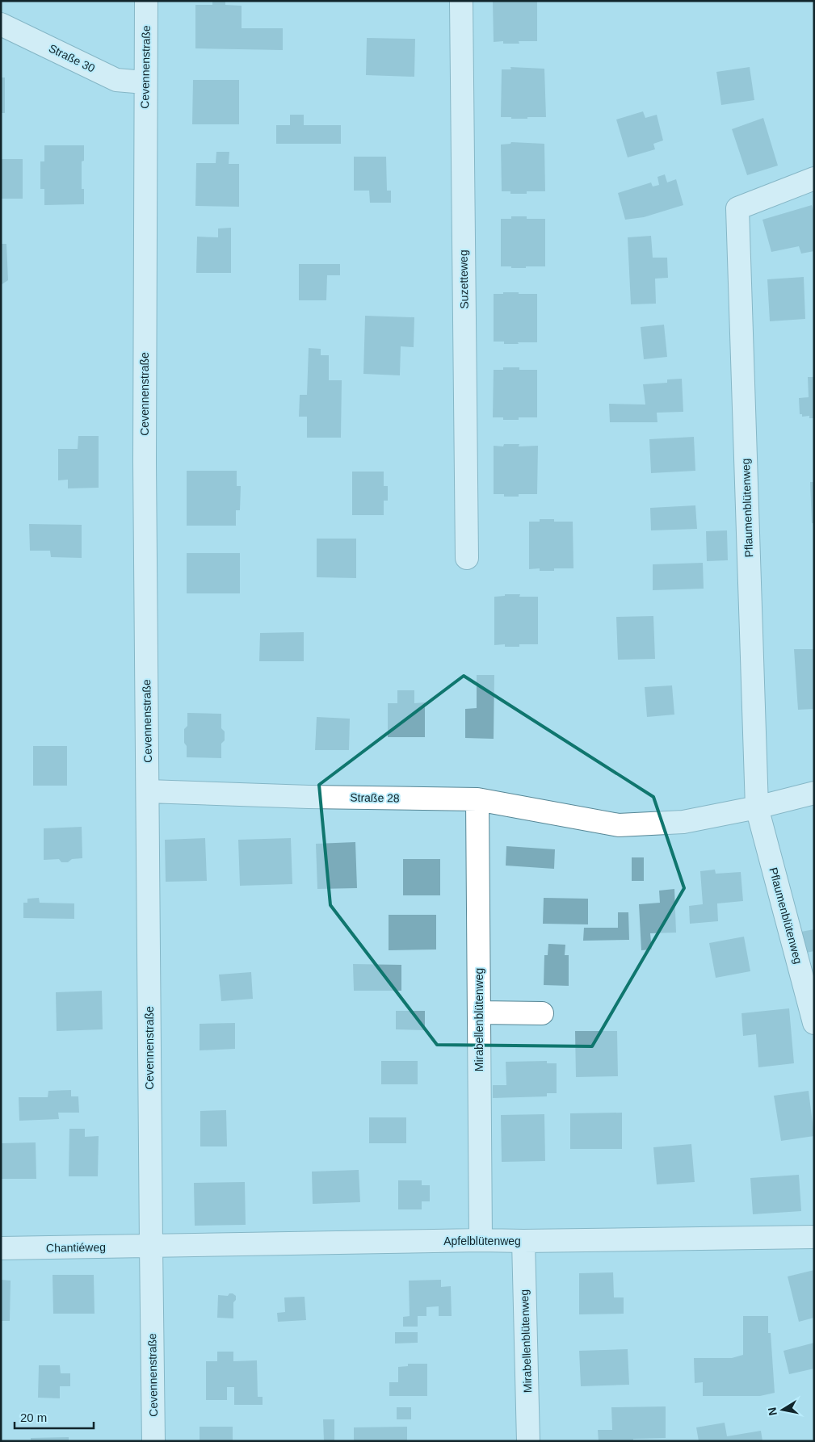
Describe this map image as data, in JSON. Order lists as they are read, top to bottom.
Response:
{
  "streets": {
    "street": [
      "Straße 30",
      "Cevennenstraße",
      "Suzetteweg",
      "Pflaumenblütenweg",
      "Straße 28",
      "Mirabellenblütenweg",
      "Apfelblütenweg",
      "Chantiéweg"
    ]
  },
  "crossings": [
    ["Straße 30", "Cevennenstraße"],
    ["Cevennenstraße", "Straße 28"],
    ["Cevennenstraße", "Apfelblütenweg"],
    ["Cevennenstraße", "Chantiéweg"],
    ["Pflaumenblütenweg", "Straße 28"],
    ["Straße 28", "Mirabellenblütenweg"],
    ["Mirabellenblütenweg", "Apfelblütenweg"],
    ["Apfelblütenweg", "Chantiéweg"]
  ],
  "scale_bar": "20 m",
  "north": "left"
}
